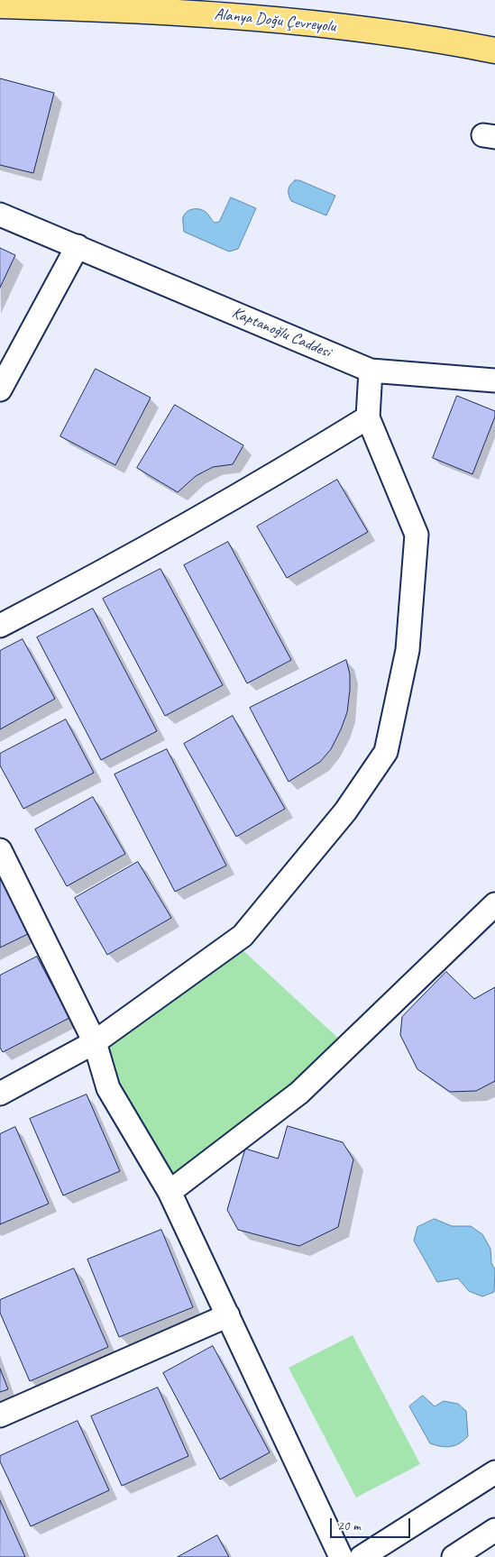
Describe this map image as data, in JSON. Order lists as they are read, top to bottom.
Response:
{
  "streets": {
    "highway": ["Alanya Doğu Çevreyolu"],
    "street": ["Kaptanoğlu Caddesi"]
  },
  "scale_bar": "20 m"
}
